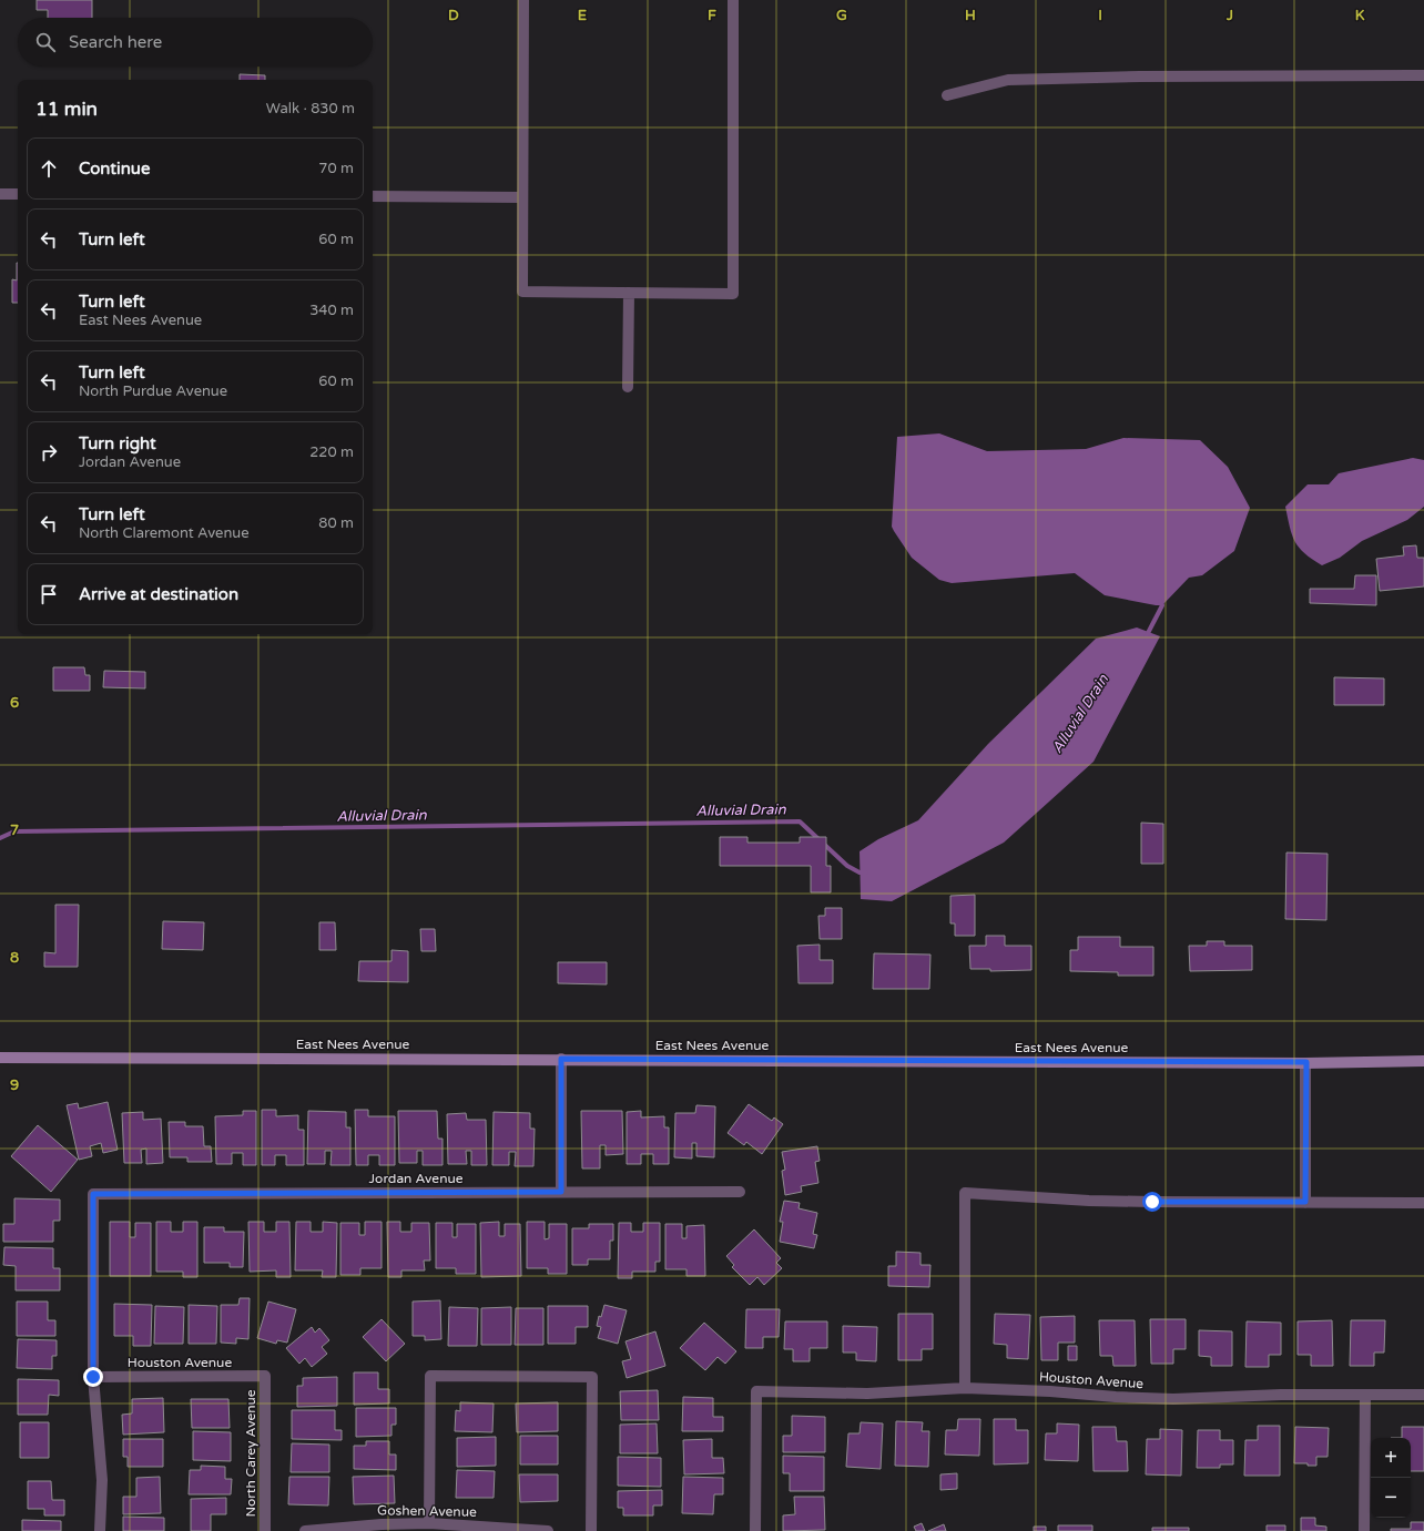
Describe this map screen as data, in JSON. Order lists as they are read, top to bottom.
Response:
{
  "streets": {
    "main road": ["East Nees Avenue"],
    "street": [
      "Jordan Avenue",
      "Houston Avenue",
      "North Carey Avenue",
      "Goshen Avenue"
    ]
  },
  "crossings": [
    ["Jordan Avenue", "Houston Avenue"],
    ["Houston Avenue", "North Carey Avenue"]
  ],
  "water": ["Alluvial Drain"],
  "page": {
    "search": "Search here",
    "heading": ["11 min", "Walk · 830 m"],
    "list": [
      ["Continue", "70 m"],
      ["Turn left", "60 m"],
      ["Turn left", "East Nees Avenue", "340 m"],
      ["Turn left", "North Purdue Avenue", "60 m"],
      ["Turn right", "Jordan Avenue", "220 m"],
      ["Turn left", "North Claremont Avenue", "80 m"],
      "Arrive at destination"
    ],
    "map_buttons": ["+", "−"]
  },
  "grid": {
    "columns": [
      "D",
      "E",
      "F",
      "G",
      "H",
      "I",
      "J",
      "K"
    ],
    "rows": [
      "6",
      "7",
      "8",
      "9"
    ]
  }
}
